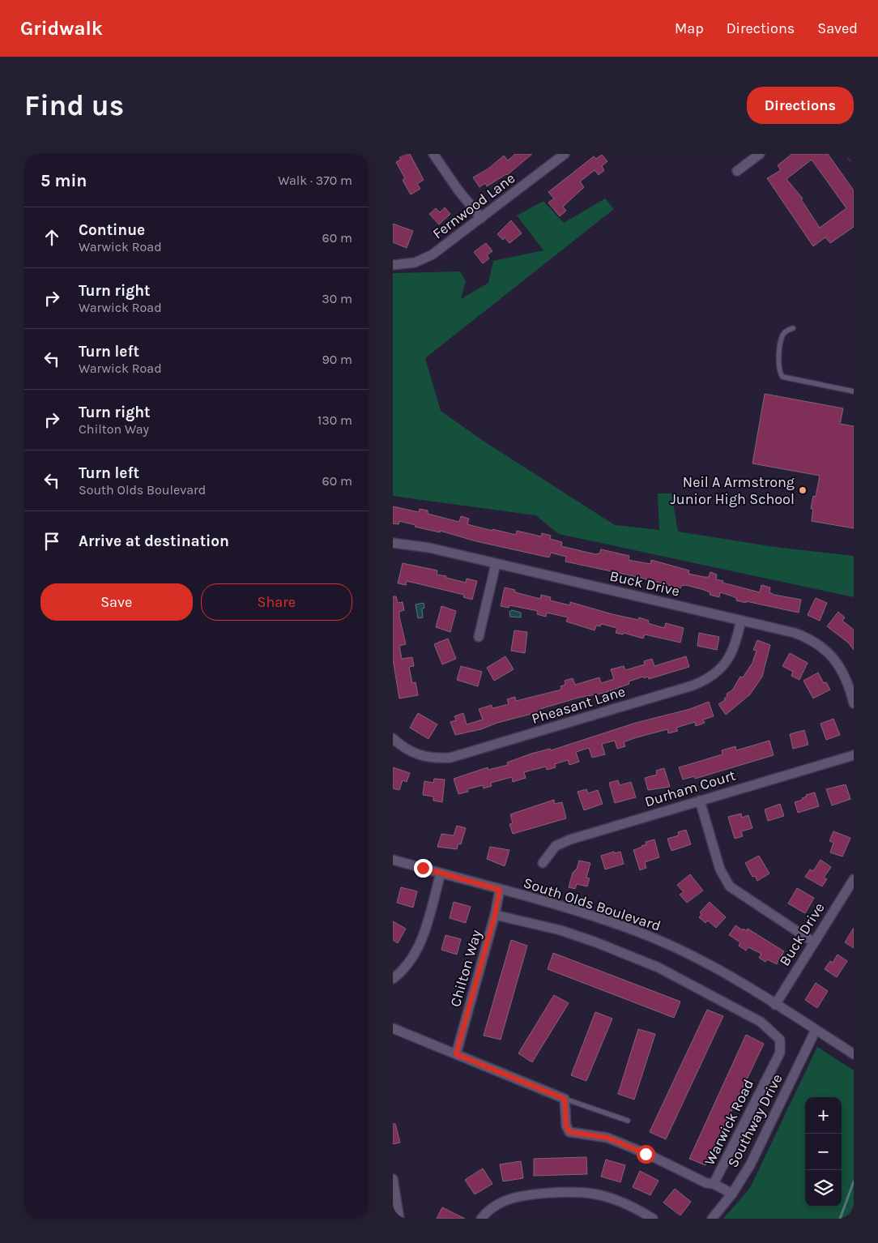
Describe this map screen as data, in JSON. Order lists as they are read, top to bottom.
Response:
{
  "streets": {
    "street": [
      "Fernwood Lane",
      "Buck Drive",
      "Pheasant Lane",
      "Durham Court",
      "South Olds Boulevard",
      "Chilton Way",
      "Southway Drive",
      "Warwick Road"
    ]
  },
  "crossings": [
    ["Buck Drive", "Pheasant Lane"],
    ["Buck Drive", "South Olds Boulevard"],
    ["South Olds Boulevard", "Chilton Way"],
    ["South Olds Boulevard", "Southway Drive"],
    ["Chilton Way", "Warwick Road"]
  ],
  "places": ["Neil A Armstrong Junior High School"],
  "page": {
    "header": "Gridwalk",
    "nav": ["Map", "Directions", "Saved"],
    "buttons": [
      "Directions",
      ["Save", "Share"]
    ],
    "title": "Find us",
    "heading": ["5 min", "Walk · 370 m"],
    "list": [
      ["Continue", "Warwick Road", "60 m"],
      ["Turn right", "Warwick Road", "30 m"],
      ["Turn left", "Warwick Road", "90 m"],
      ["Turn right", "Chilton Way", "130 m"],
      ["Turn left", "South Olds Boulevard", "60 m"],
      "Arrive at destination"
    ],
    "map_buttons": ["+", "−"]
  }
}
